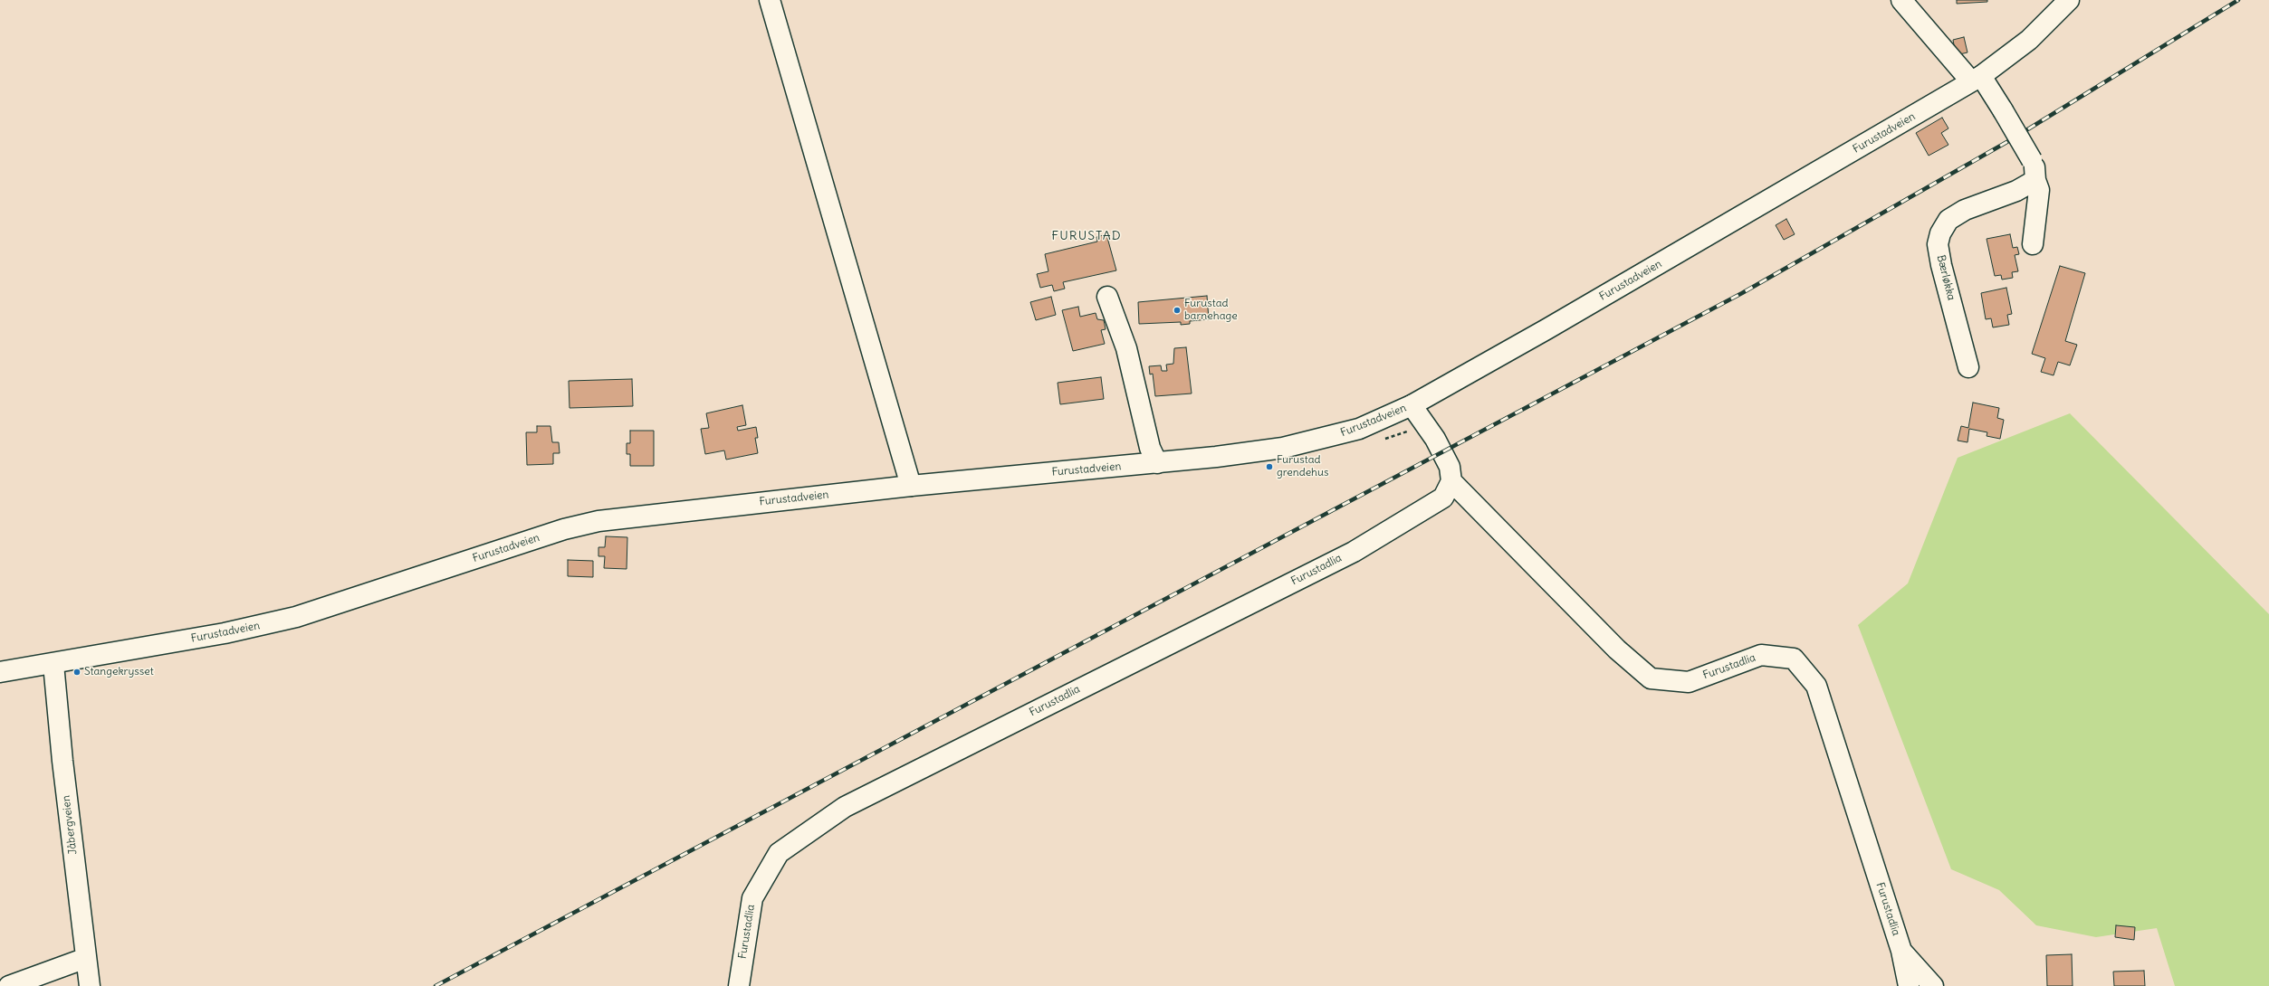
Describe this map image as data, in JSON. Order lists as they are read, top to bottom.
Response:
{
  "streets": {
    "street": [
      "Furustadveien",
      "Bærløkka",
      "Furustadlia",
      "Jåbergveien"
    ]
  },
  "crossings": [
    ["Furustadveien", "Jåbergveien"]
  ],
  "districts": ["FURUSTAD"],
  "places": ["Furustad barnehage", "Furustad grendehus", "Stangekrysset"]
}
